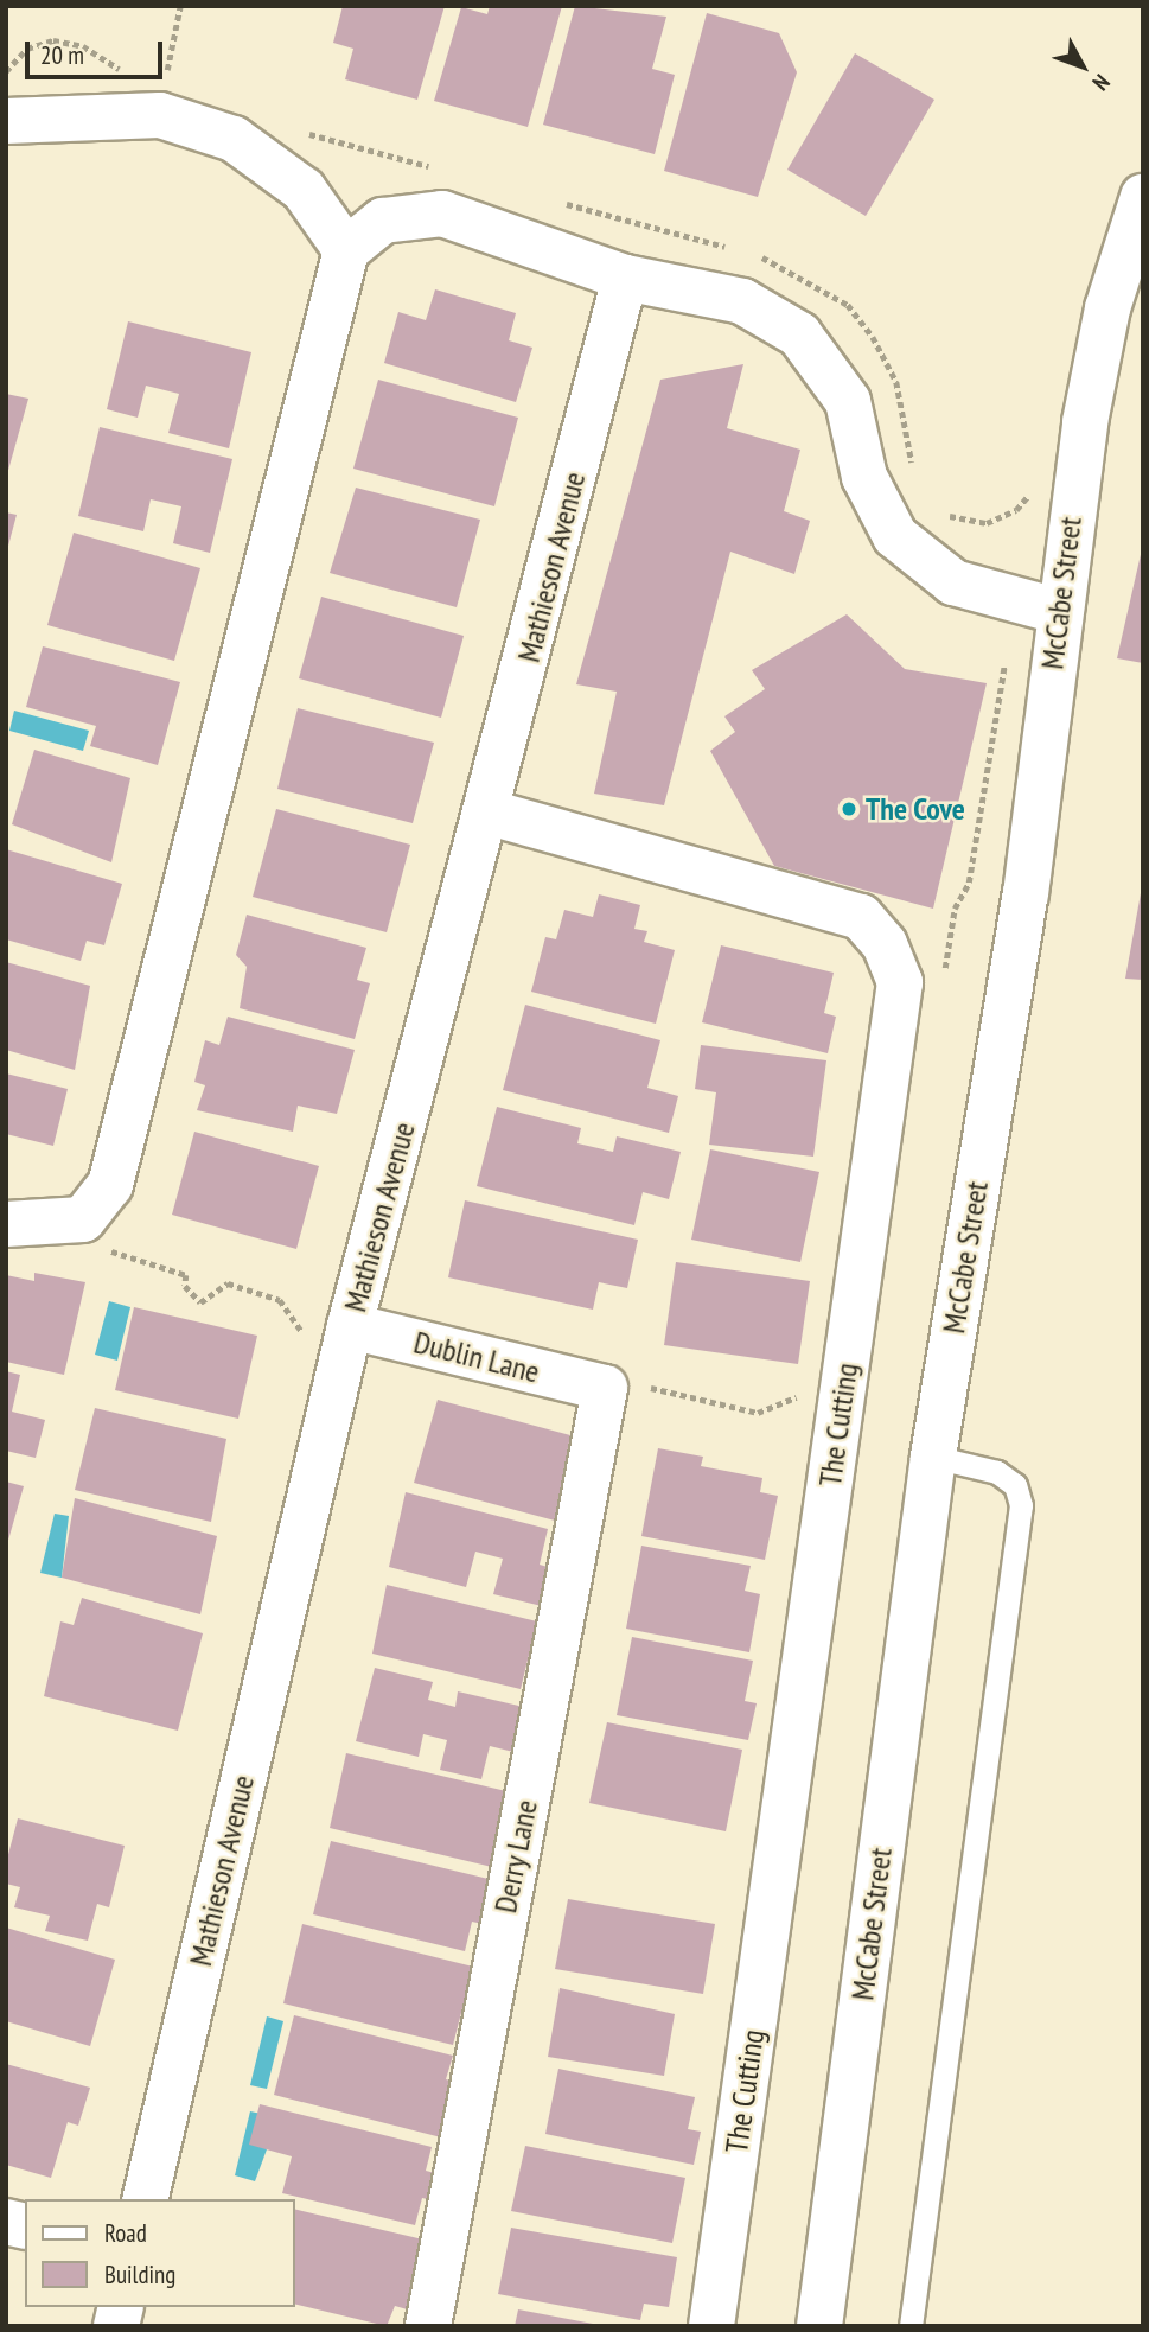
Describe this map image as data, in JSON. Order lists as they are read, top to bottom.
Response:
{
  "streets": {
    "street": [
      "Mathieson Avenue",
      "McCabe Street",
      "Dublin Lane",
      "The Cutting",
      "Derry Lane"
    ]
  },
  "crossings": [
    ["Mathieson Avenue", "Dublin Lane"],
    ["Mathieson Avenue", "The Cutting"],
    ["Dublin Lane", "Derry Lane"]
  ],
  "places": ["The Cove"],
  "legend": ["Road", "Building"],
  "scale_bar": "20 m",
  "north": "bottom right"
}
